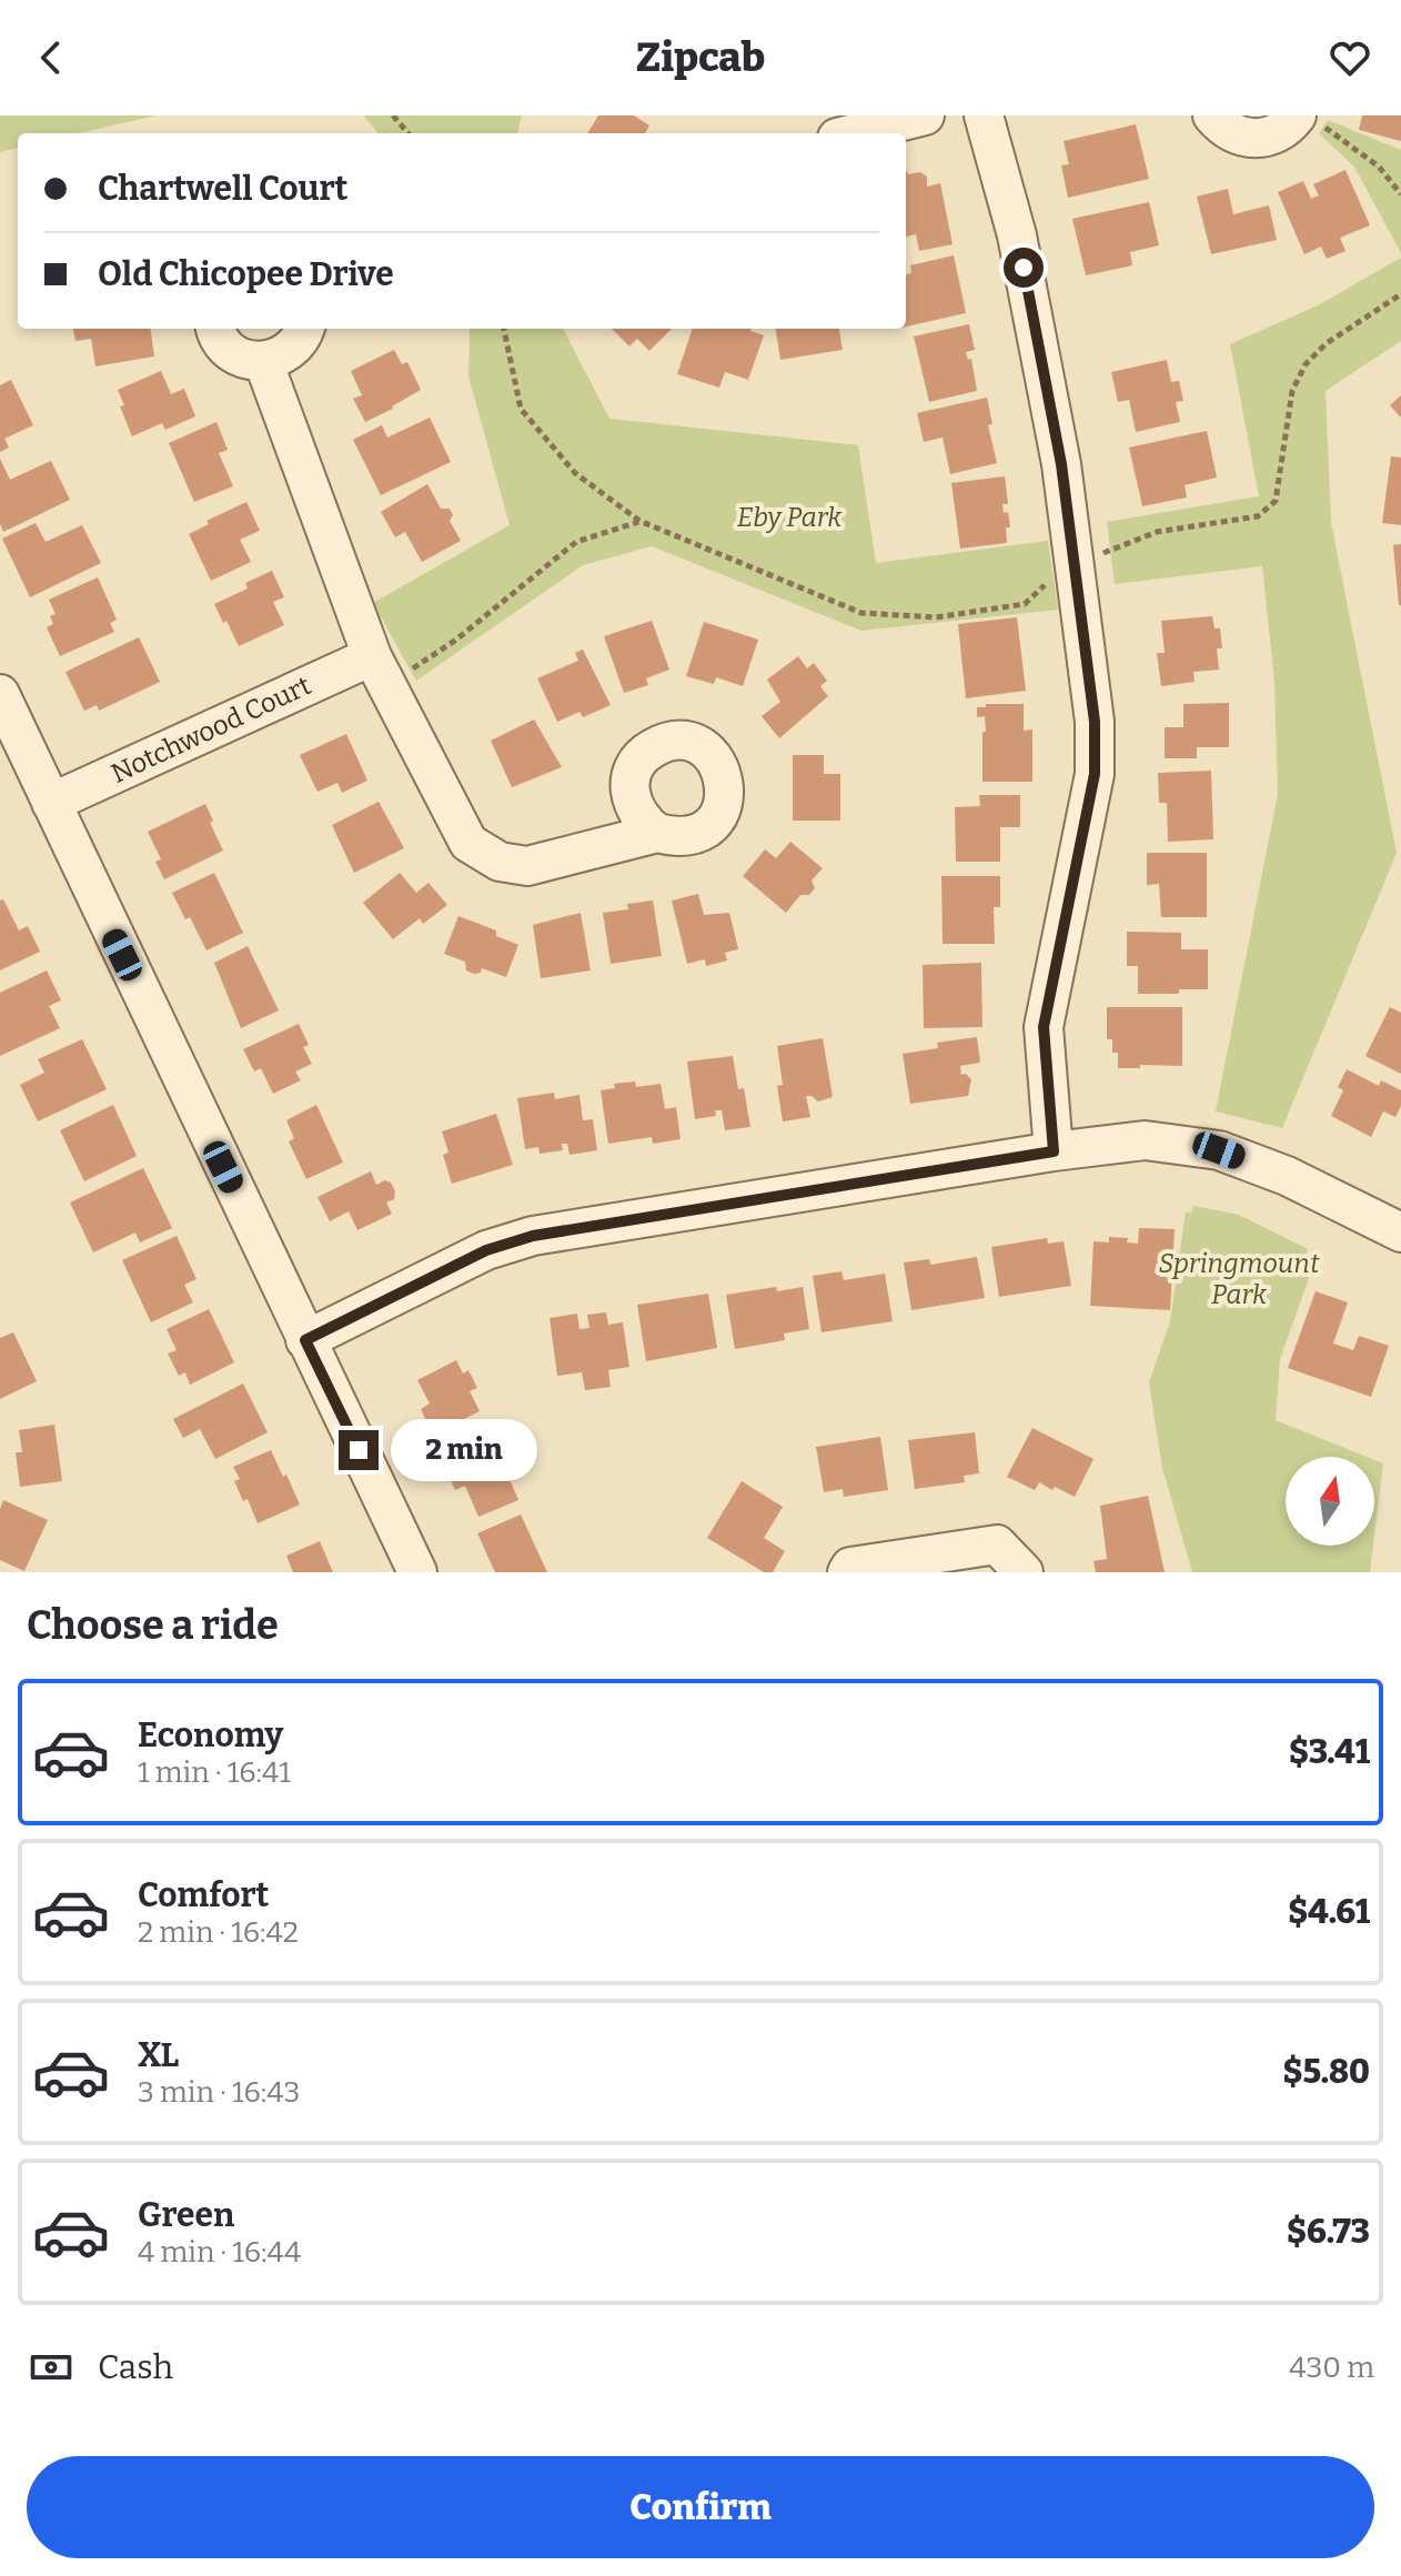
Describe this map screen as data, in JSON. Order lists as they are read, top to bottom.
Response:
{
  "streets": {
    "street": ["Notchwood Court"]
  },
  "parks": ["Eby Park", "Springmount Park"],
  "north": "top",
  "page": {
    "header": "Zipcab",
    "banner": ["Chartwell Court", "Old Chicopee Drive"],
    "bubble": "2 min",
    "heading": "Choose a ride",
    "list": [
      {
        "name": "Economy",
        "note": "1 min · 16:41",
        "value": "$3.41"
      },
      {
        "name": "Comfort",
        "note": "2 min · 16:42",
        "value": "$4.61"
      },
      {
        "name": "XL",
        "note": "3 min · 16:43",
        "value": "$5.80"
      },
      {
        "name": "Green",
        "note": "4 min · 16:44",
        "value": "$6.73"
      }
    ],
    "pay": ["Cash", "430 m"],
    "buttons": "Confirm"
  }
}
